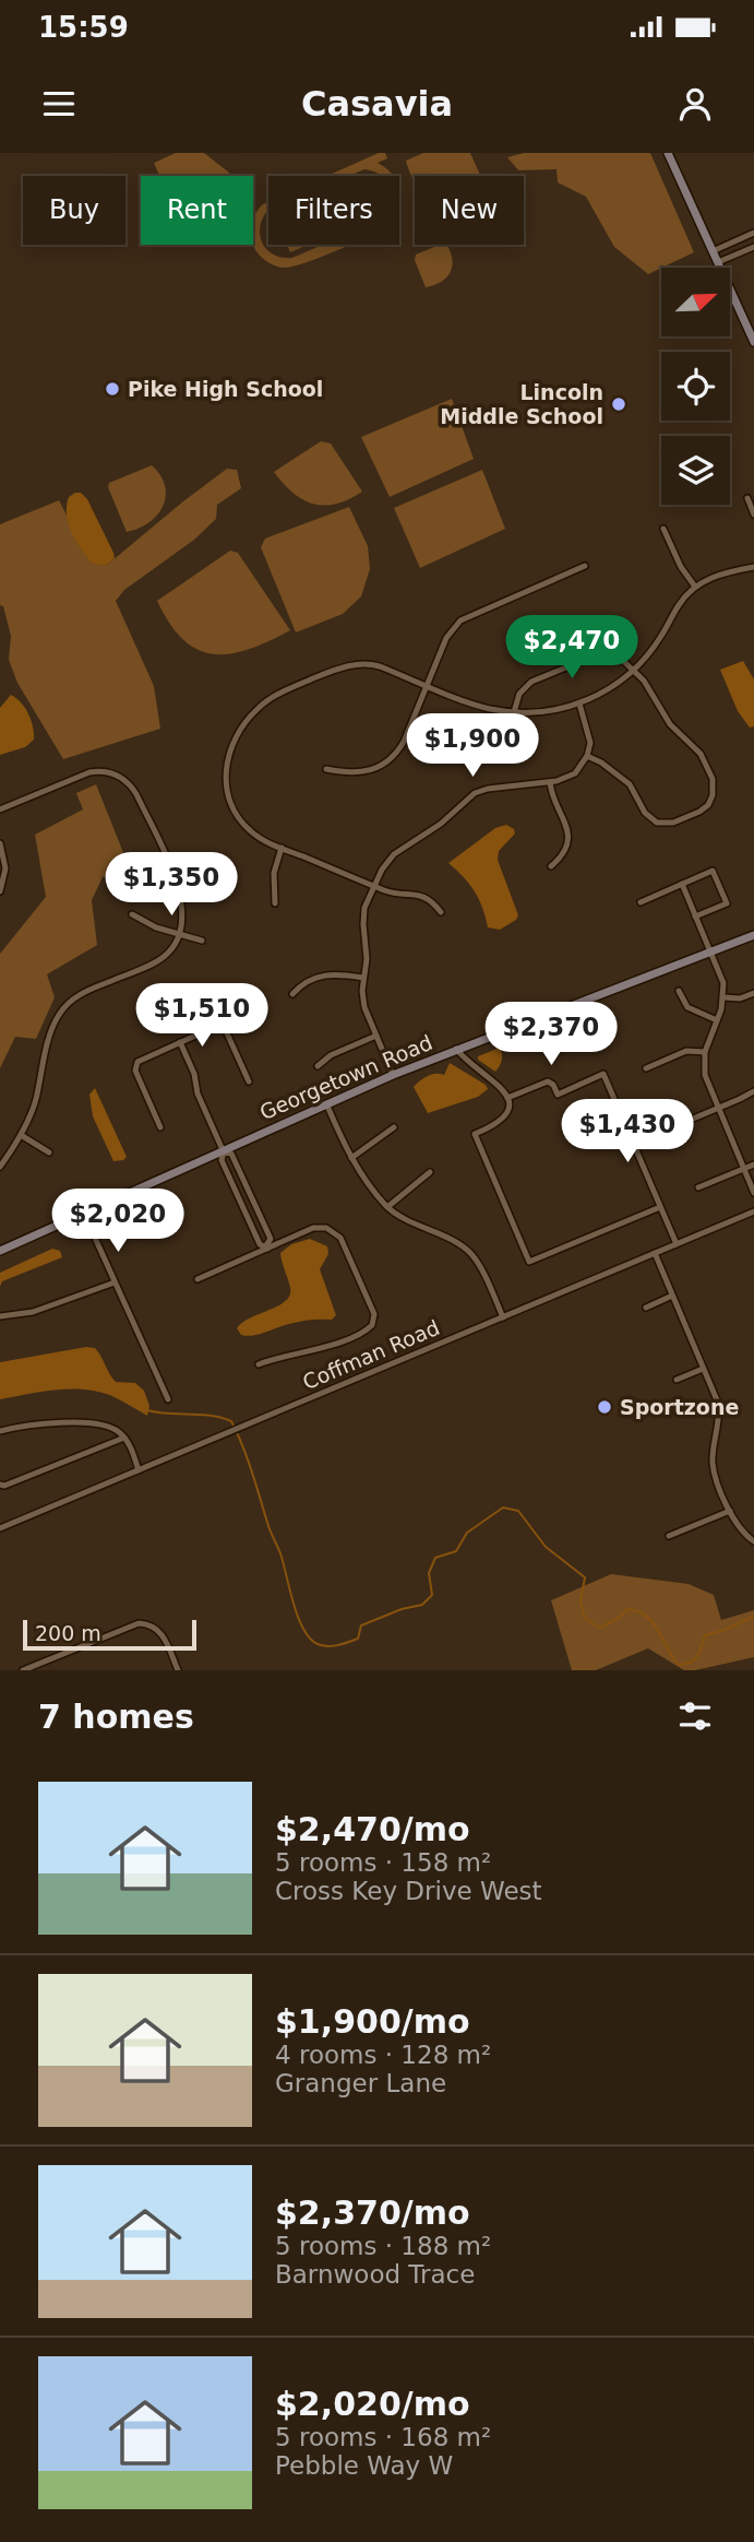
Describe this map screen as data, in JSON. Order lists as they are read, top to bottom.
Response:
{
  "streets": {
    "main road": ["Georgetown Road"],
    "street": ["Coffman Road"]
  },
  "places": ["Pike High School", "Lincoln Middle School", "Sportzone"],
  "scale_bar": "200 m",
  "north": "top right",
  "page": {
    "status": "15:59",
    "header": "Casavia",
    "chip": [
      "Buy",
      "Rent",
      "Filters",
      "New"
    ],
    "price": [
      "$2,470",
      "$1,900",
      "$1,350",
      "$1,510",
      "$2,370",
      "$1,430",
      "$2,020"
    ],
    "scale": "200 m",
    "heading": "7 homes",
    "list": [
      {
        "name": "$2,470/mo",
        "note": "5 rooms · 158 m² · Cross Key Drive West"
      },
      {
        "name": "$1,900/mo",
        "note": "4 rooms · 128 m² · Granger Lane"
      },
      {
        "name": "$2,370/mo",
        "note": "5 rooms · 188 m² · Barnwood Trace"
      },
      {
        "name": "$2,020/mo",
        "note": "5 rooms · 168 m² · Pebble Way W"
      }
    ]
  }
}
